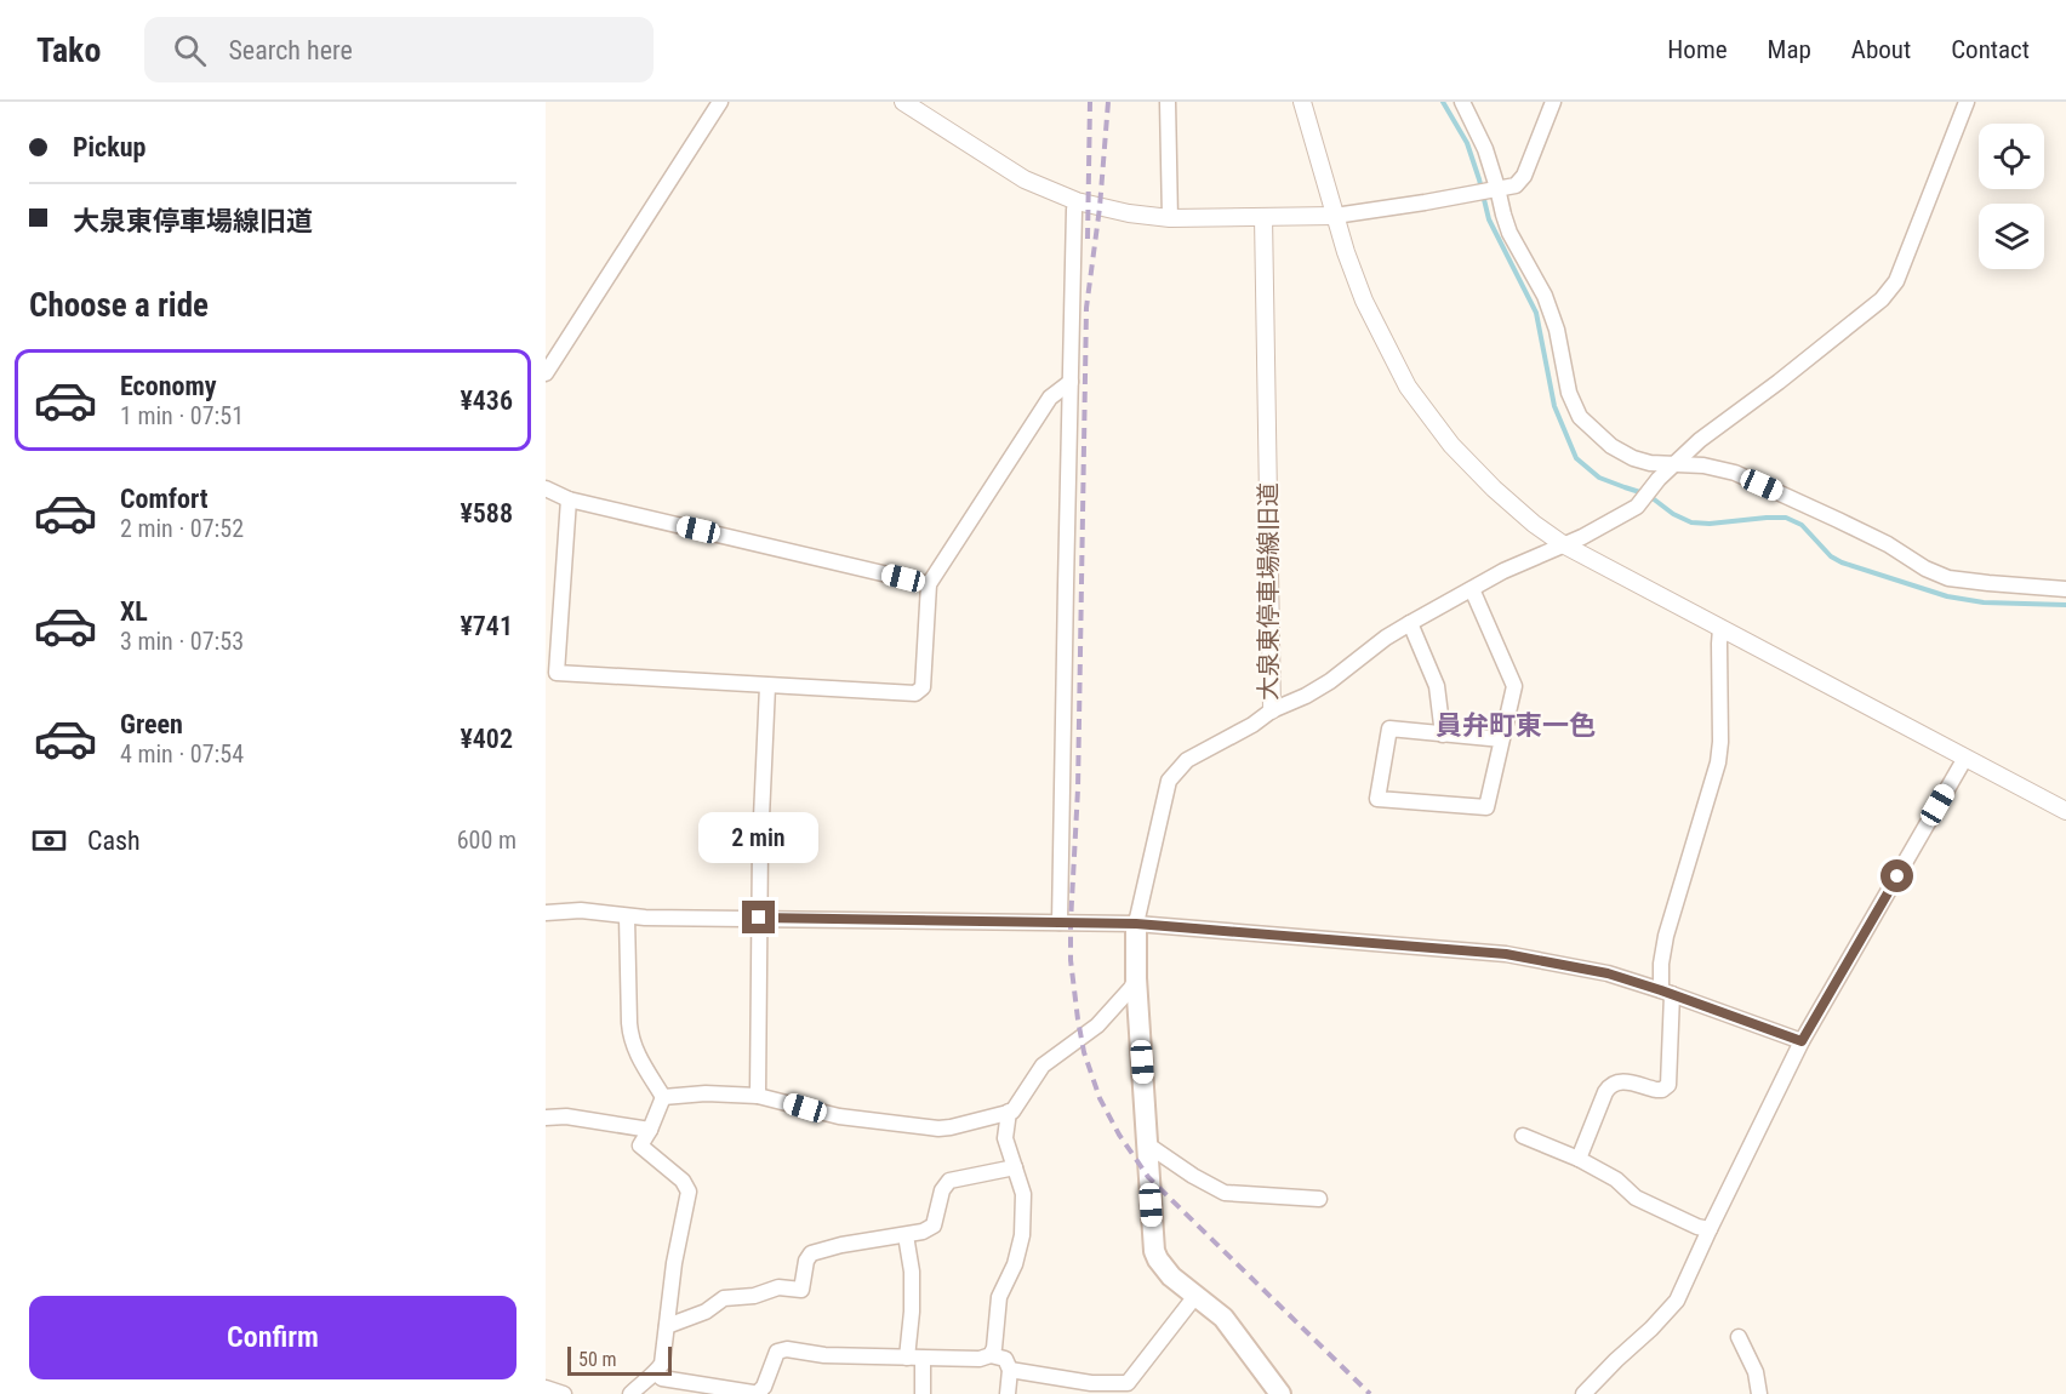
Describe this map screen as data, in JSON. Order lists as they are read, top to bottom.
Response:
{
  "streets": {
    "street": ["大泉東停車場線旧道"]
  },
  "districts": ["員弁町東一色"],
  "scale_bar": "50 m",
  "page": {
    "header": "Tako",
    "search": "Search here",
    "nav": [
      "Home",
      "Map",
      "About",
      "Contact"
    ],
    "banner": ["Pickup", "大泉東停車場線旧道"],
    "heading": "Choose a ride",
    "list": [
      {
        "name": "Economy",
        "note": "1 min · 07:51",
        "value": "¥436"
      },
      {
        "name": "Comfort",
        "note": "2 min · 07:52",
        "value": "¥588"
      },
      {
        "name": "XL",
        "note": "3 min · 07:53",
        "value": "¥741"
      },
      {
        "name": "Green",
        "note": "4 min · 07:54",
        "value": "¥402"
      }
    ],
    "pay": ["Cash", "600 m"],
    "bubble": "2 min",
    "buttons": "Confirm",
    "scale": "50 m"
  }
}
